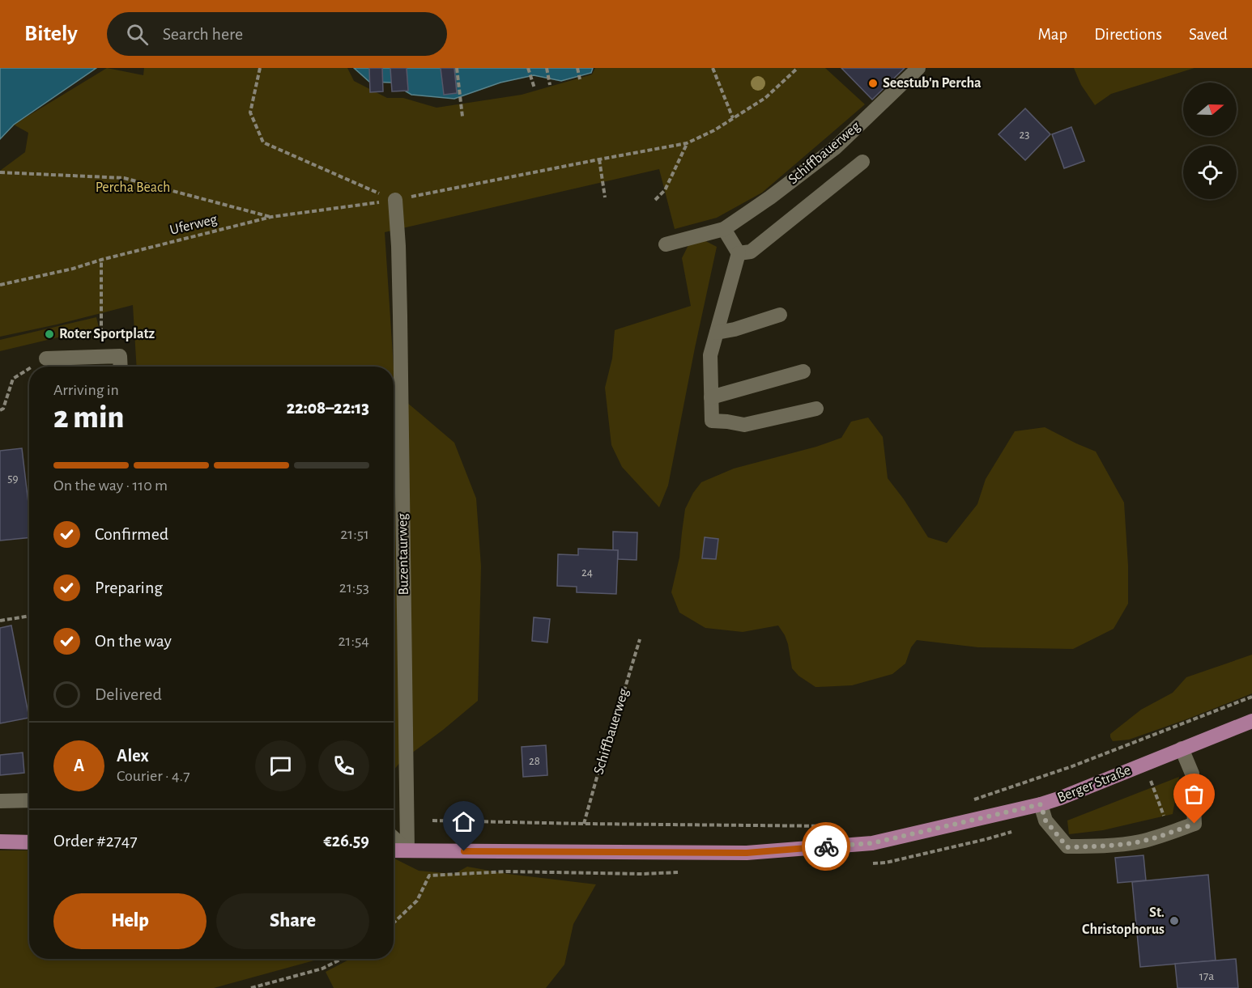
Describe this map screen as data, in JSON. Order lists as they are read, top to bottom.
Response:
{
  "streets": {
    "main road": ["Berger Straße"],
    "lane": ["Schiffbauerweg", "Buzentaurweg"],
    "path": ["Uferweg"]
  },
  "crossings": [
    ["Uferweg", "Buzentaurweg"],
    ["Buzentaurweg", "Berger Straße"]
  ],
  "parks": ["Percha Beach"],
  "places": ["Seestub'n Percha", "Roter Sportplatz", "St. Christophorus"],
  "house_numbers": [
    "23",
    "59",
    "24",
    "28",
    "17a"
  ],
  "north": "right",
  "page": {
    "header": "Bitely",
    "search": "Search here",
    "nav": ["Map", "Directions", "Saved"],
    "heading": ["2 min", "Arriving in", "22:08–22:13"],
    "panel": [
      "Alex",
      "Courier · 4.7",
      "Order #2747",
      "€26.59"
    ],
    "bar": "On the way · 110 m",
    "list": [
      ["Confirmed", "21:51"],
      ["Preparing", "21:53"],
      ["On the way", "21:54"],
      "Delivered"
    ],
    "round": "A",
    "buttons": ["Help", "Share"]
  }
}
